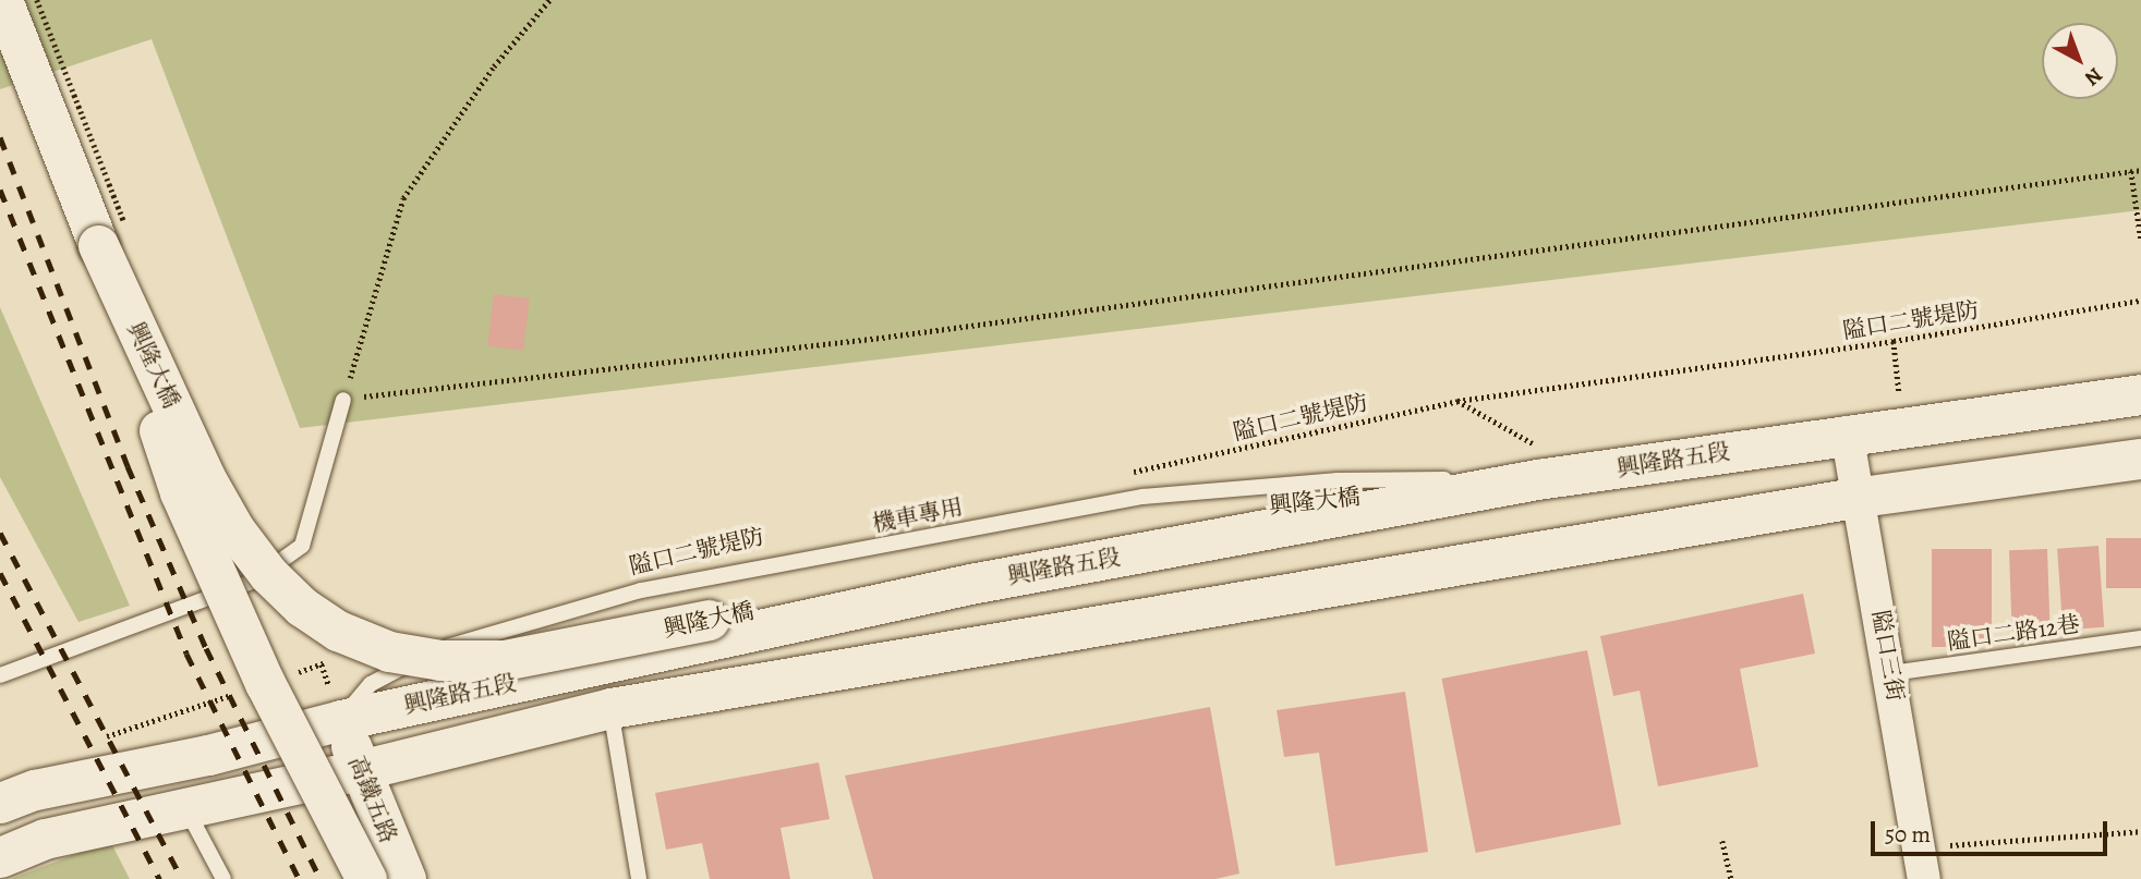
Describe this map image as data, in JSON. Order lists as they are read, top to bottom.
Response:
{
  "streets": {
    "street": [
      "興隆大橋",
      "興隆路五段",
      "隘口三街",
      "高鐵五路"
    ],
    "lane": ["機車專用", "隘口二路12巷"],
    "path": ["隘口二號堤防"]
  },
  "crossings": [
    ["興隆大橋", "興隆路五段"],
    ["興隆大橋", "機車專用"],
    ["興隆路五段", "機車專用"],
    ["興隆路五段", "隘口三街"],
    ["興隆路五段", "高鐵五路"],
    ["機車專用", "高鐵五路"],
    ["隘口二路12巷", "隘口三街"]
  ],
  "scale_bar": "50 m",
  "north": "bottom right"
}
